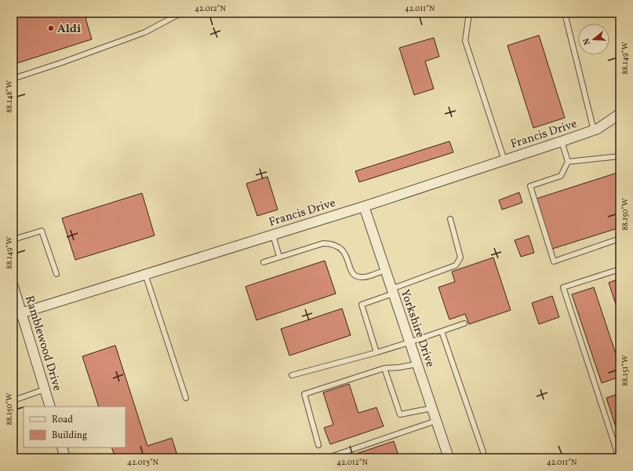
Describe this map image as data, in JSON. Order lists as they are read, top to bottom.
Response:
{
  "streets": {
    "street": ["Francis Drive", "Yorkshire Drive", "Ramblewood Drive"]
  },
  "crossings": [
    ["Francis Drive", "Yorkshire Drive"],
    ["Francis Drive", "Ramblewood Drive"]
  ],
  "places": ["Aldi"],
  "legend": ["Road", "Building"],
  "north": "left",
  "coordinates": [
    "42.012°N",
    "42.011°N",
    "88.149°W",
    "88.148°W",
    "88.150°W",
    "88.151°W",
    "42.013°N"
  ]
}
